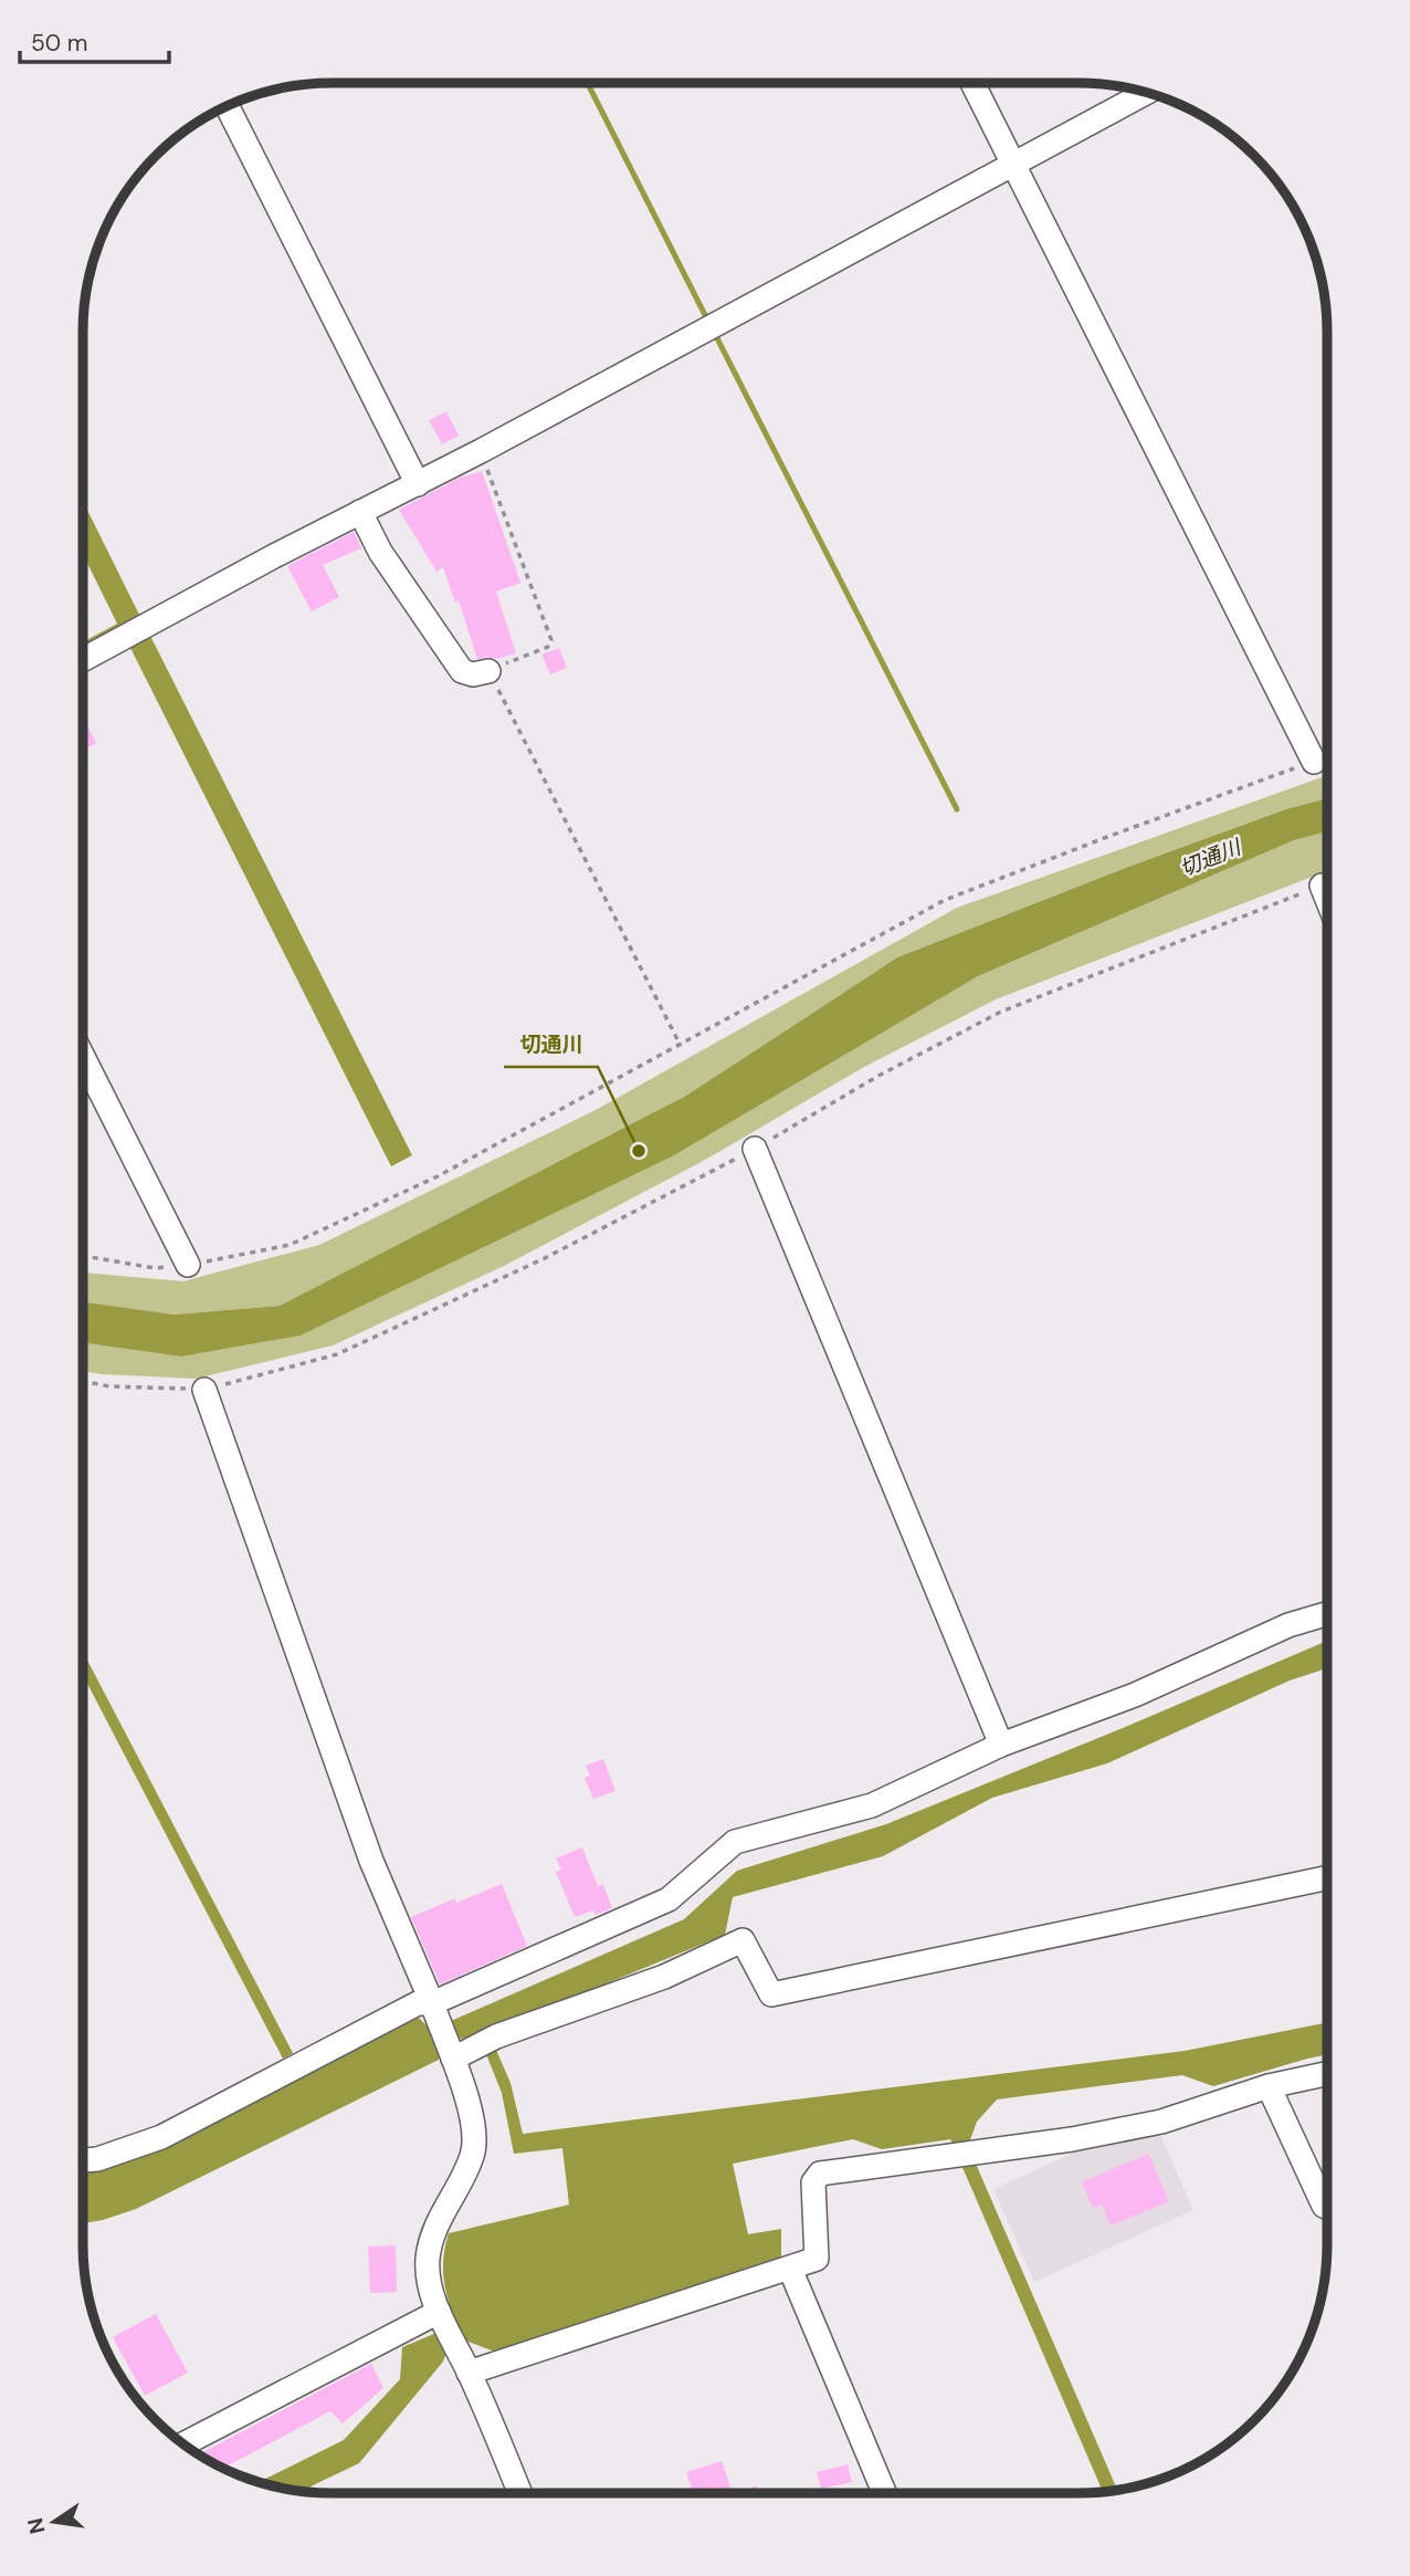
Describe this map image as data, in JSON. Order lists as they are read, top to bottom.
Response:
{
  "water": ["切通川"],
  "places": ["切通川"],
  "scale_bar": "50 m",
  "north": "left"
}
